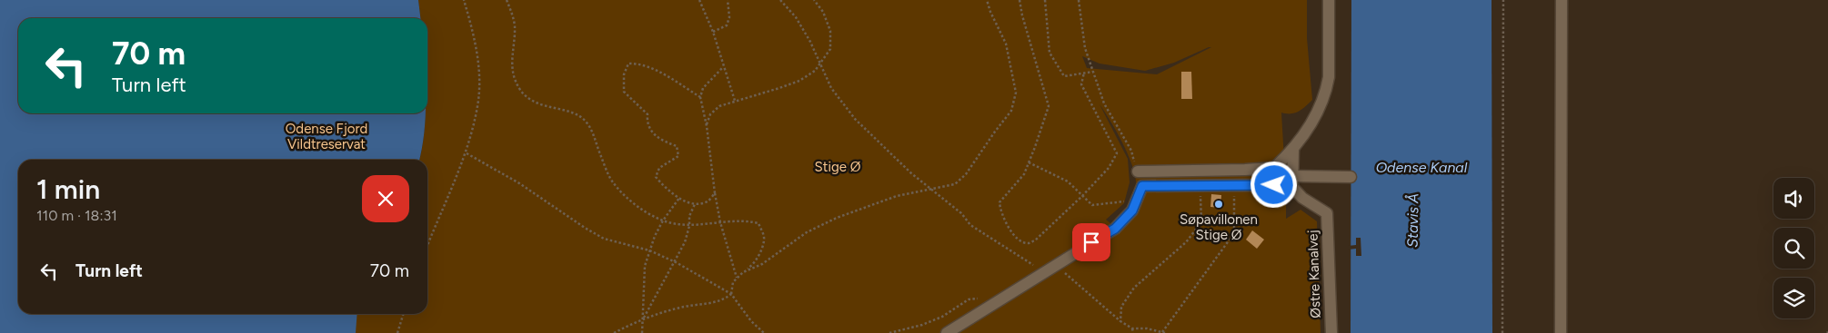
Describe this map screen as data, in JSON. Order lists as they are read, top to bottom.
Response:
{
  "streets": {
    "street": ["Østre Kanalvej"]
  },
  "water": ["Odense Kanal", "Stavis Å"],
  "parks": ["Odense Fjord Vildtreservat", "Stige Ø"],
  "places": ["Søpavillonen Stige Ø"],
  "page": {
    "turn": ["70 m", "Turn left"],
    "heading": ["1 min", "110 m · 18:31"],
    "list": [
      {
        "name": "Turn left",
        "value": "70 m"
      }
    ]
  }
}
